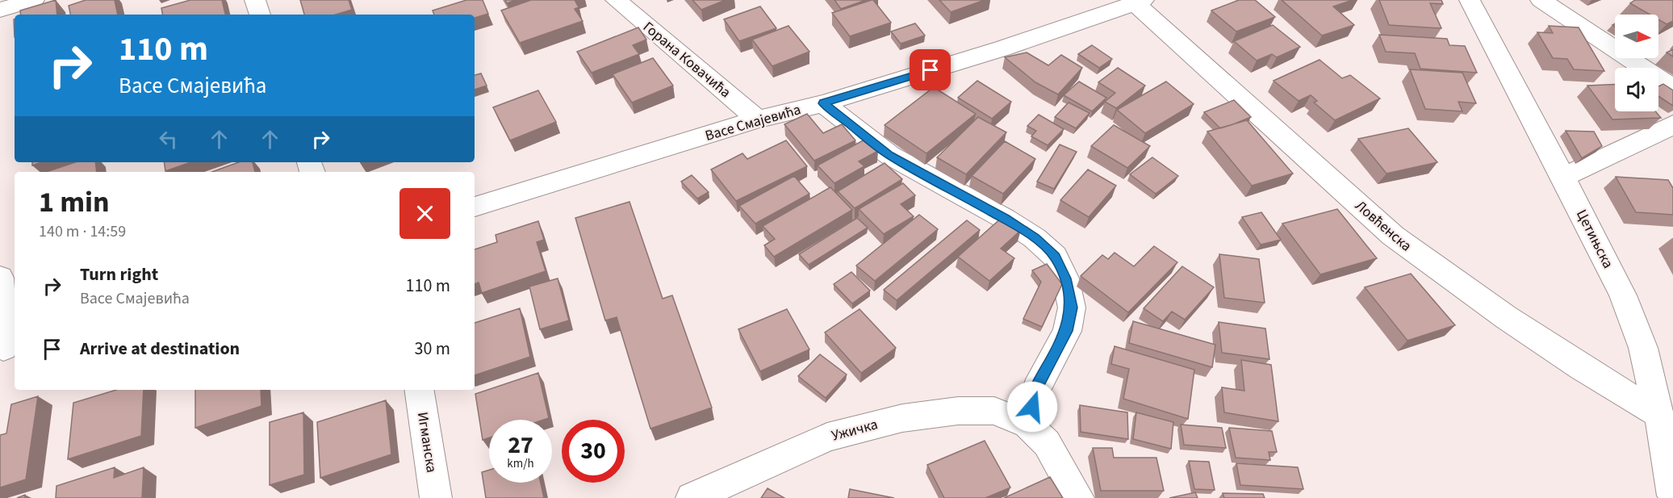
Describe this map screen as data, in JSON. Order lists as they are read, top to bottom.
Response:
{
  "streets": {
    "street": [
      "Горана Ковачића",
      "Васе Смајевића",
      "Ловћенска",
      "Цетињска",
      "Ужичка",
      "Игманска"
    ]
  },
  "crossings": [
    ["Горана Ковачића", "Васе Смајевића"],
    ["Васе Смајевића", "Ловћенска"],
    ["Ловћенска", "Цетињска"]
  ],
  "north": "right",
  "page": {
    "turn": ["110 m", "Васе Смајевића"],
    "heading": ["1 min", "140 m · 14:59"],
    "list": [
      {
        "name": "Turn right",
        "note": "Васе Смајевића",
        "value": "110 m"
      },
      {
        "name": "Arrive at destination",
        "value": "30 m"
      }
    ],
    "speed": "27 km/h",
    "limit": "30"
  }
}
